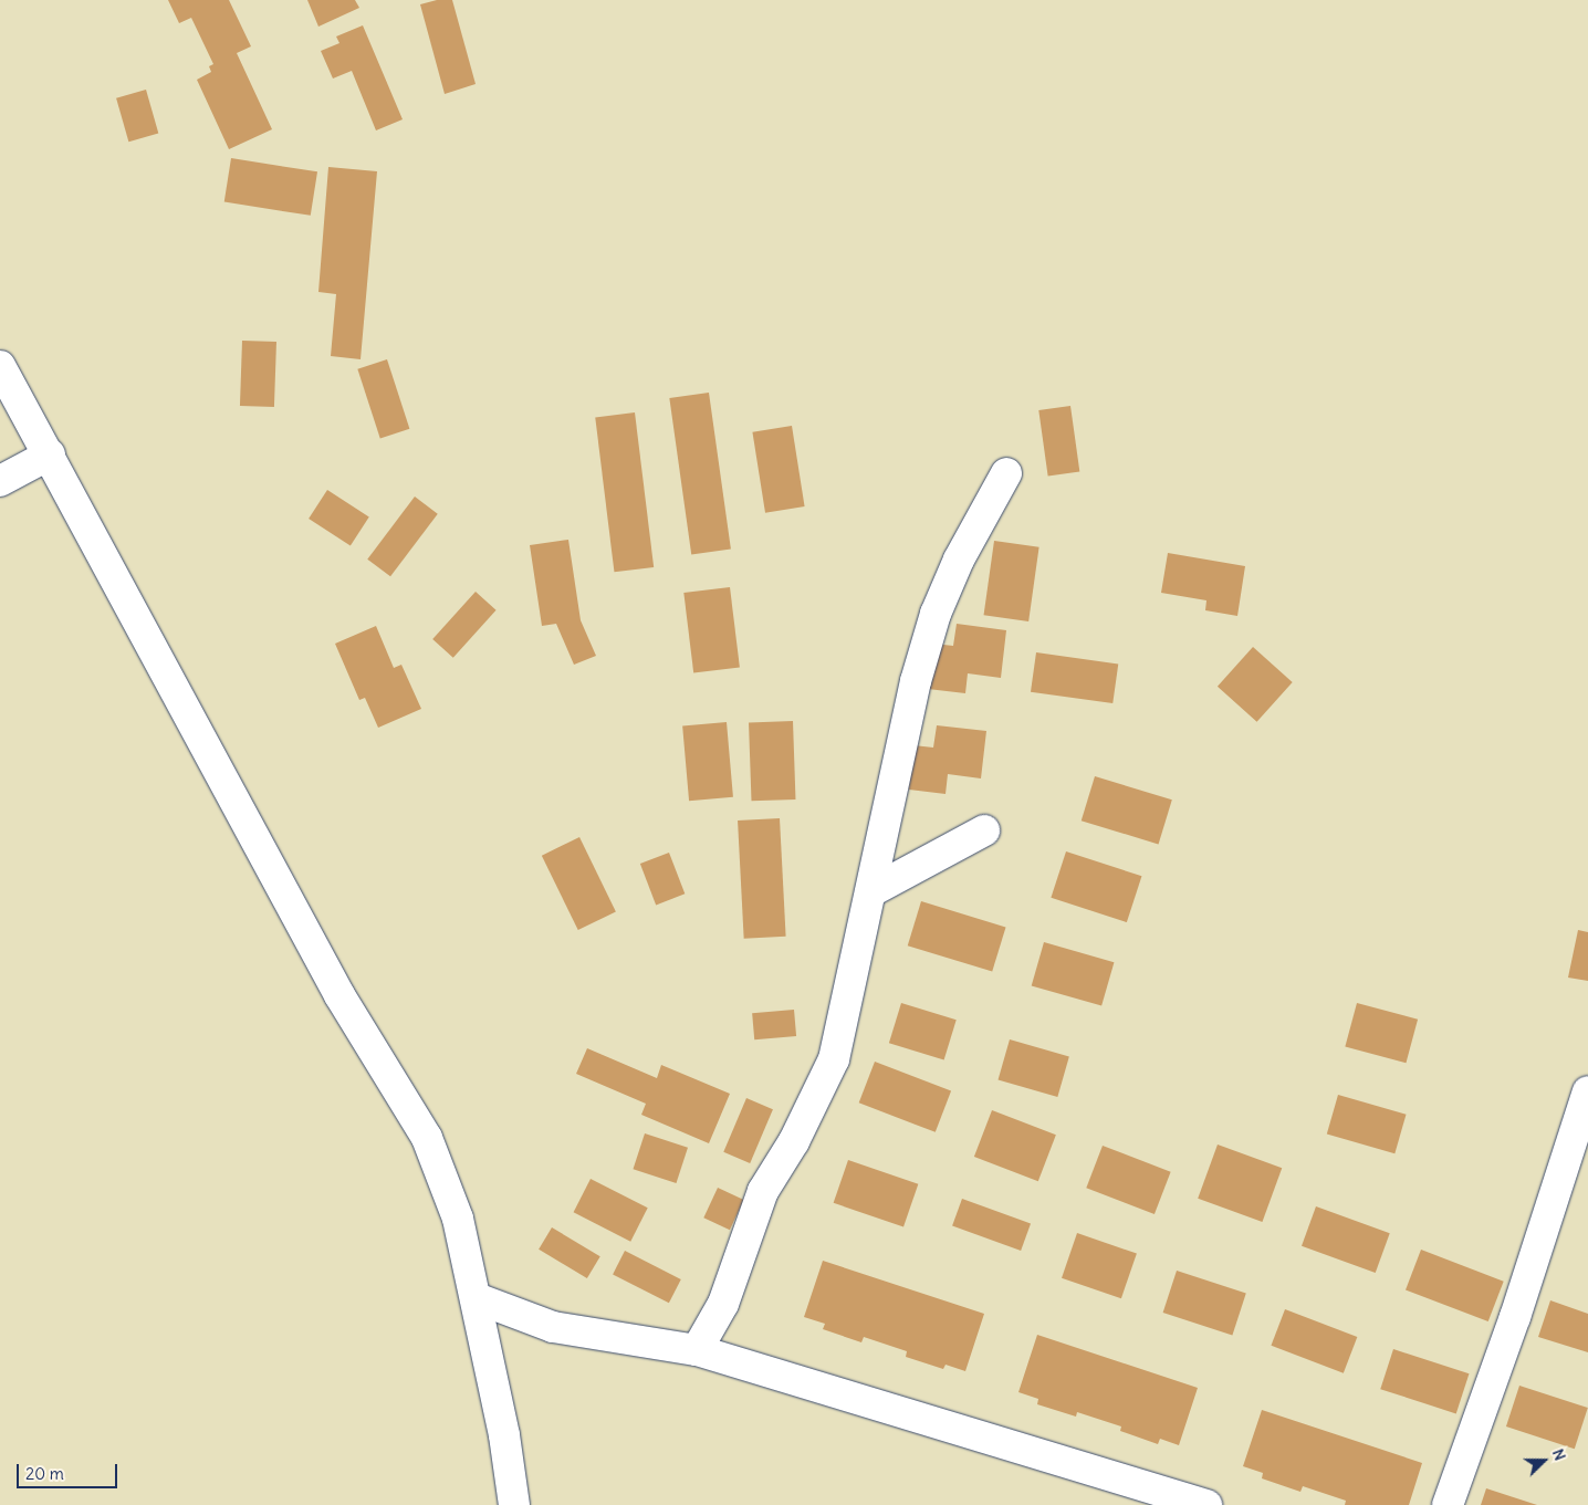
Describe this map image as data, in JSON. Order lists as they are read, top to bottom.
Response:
{
  "scale_bar": "20 m",
  "north": "right"
}
